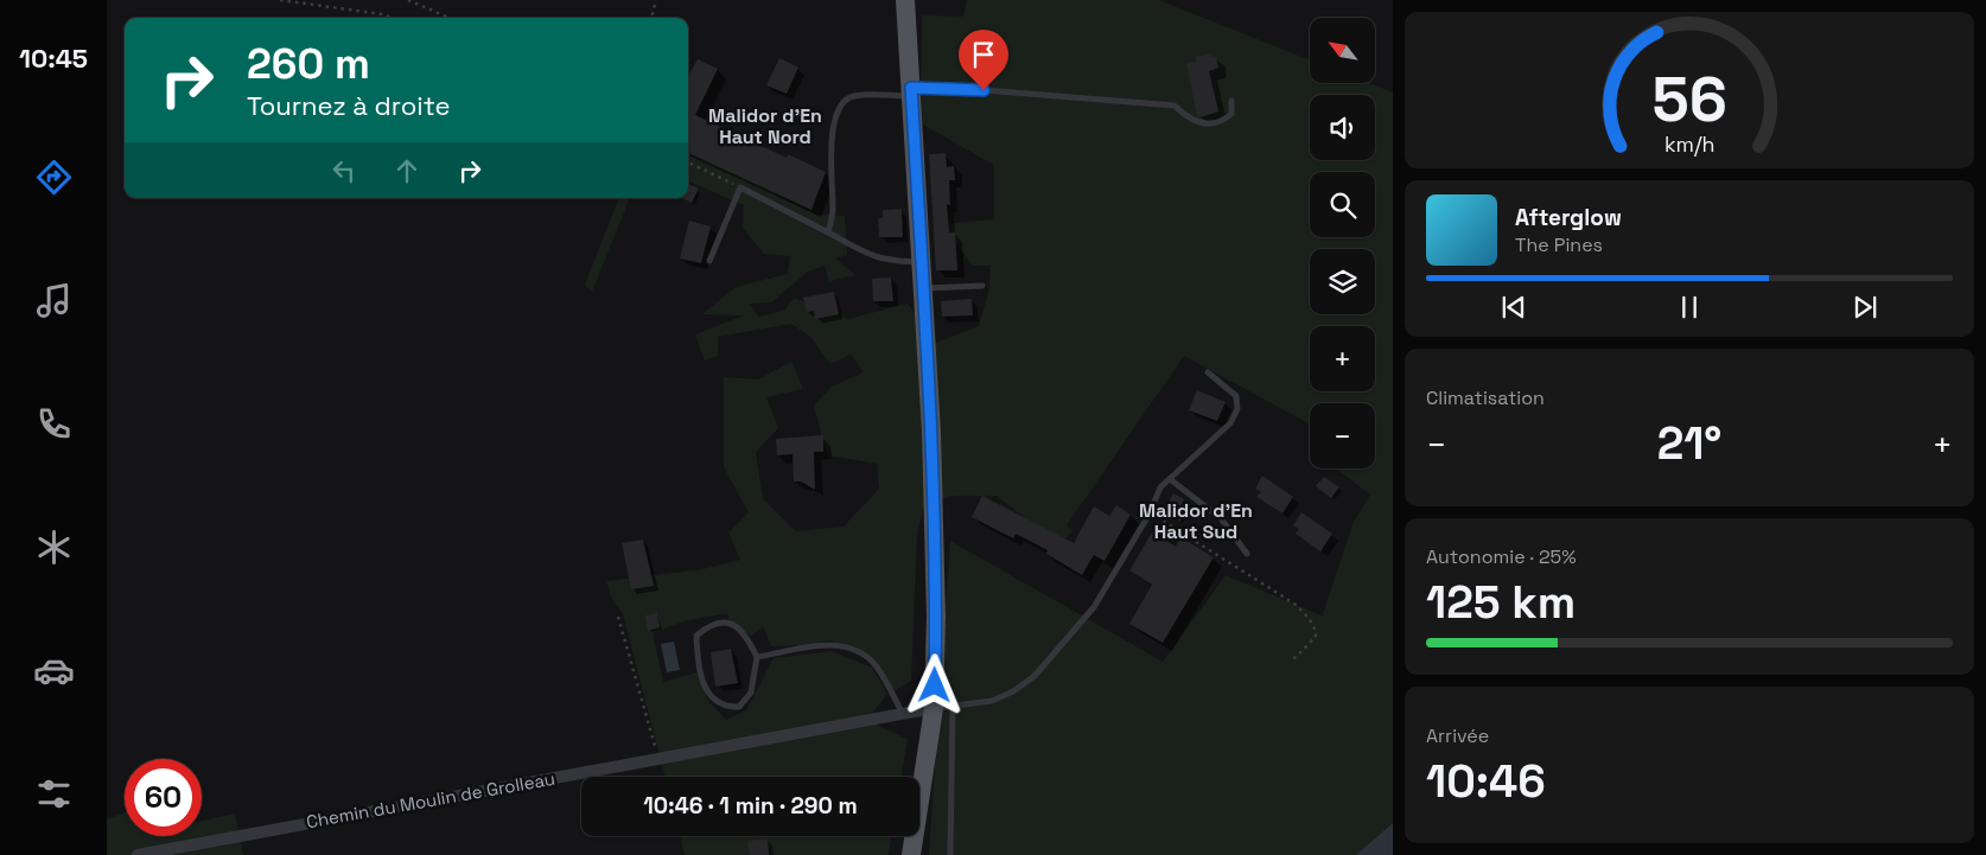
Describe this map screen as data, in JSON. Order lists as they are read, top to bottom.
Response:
{
  "streets": {
    "street": ["Chemin du Moulin de Grolleau"]
  },
  "districts": ["Malidor d'En Haut Nord", "Malidor d'En Haut Sud"],
  "north": "top left",
  "page": {
    "tabs": "10:45",
    "map_buttons": ["+", "−"],
    "turn": ["260 m", "Tournez à droite"],
    "song": ["Afterglow", "The Pines"],
    "tile": [
      "Climatisation",
      ["Autonomie · 25%", "125 km"],
      ["Arrivée", "10:46"]
    ],
    "heat": ["−", "21°", "+"],
    "limit": "60",
    "trip": "10:46 · 1 min · 290 m",
    "gauge": ["56", "km/h"]
  }
}
